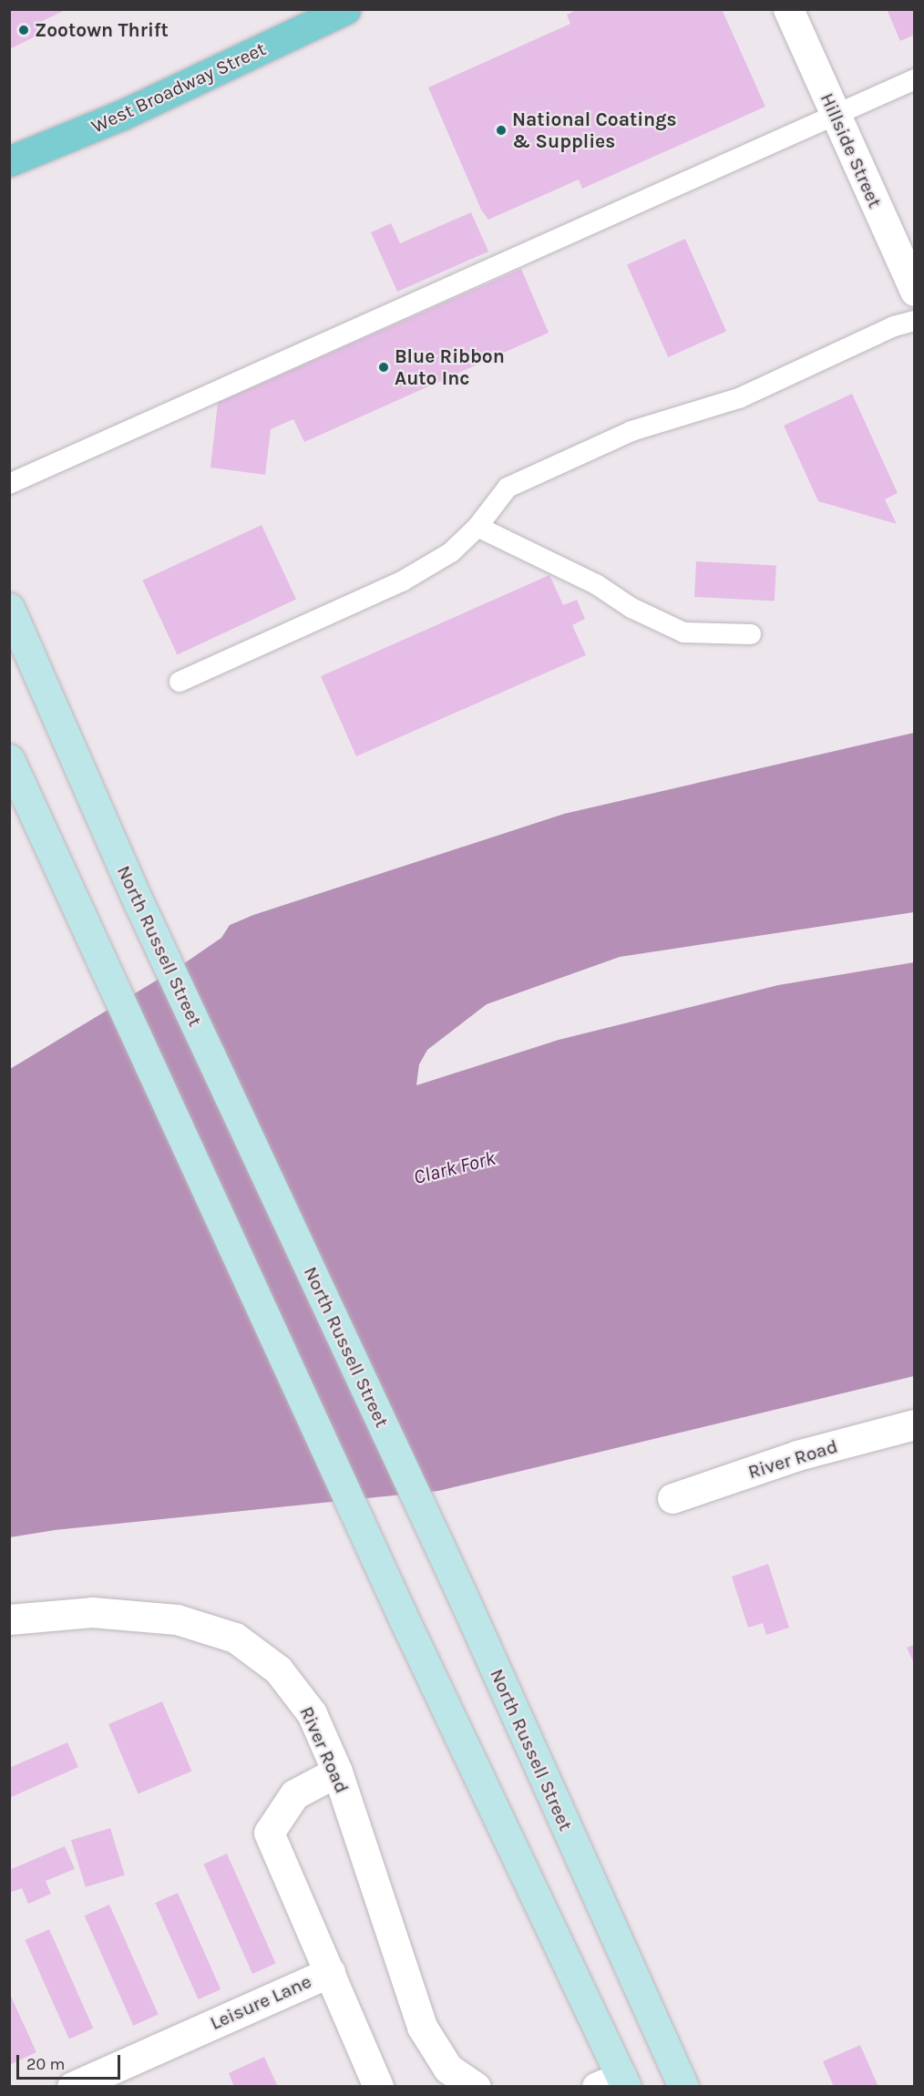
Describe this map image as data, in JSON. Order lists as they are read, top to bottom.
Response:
{
  "streets": {
    "main road": ["West Broadway Street", "North Russell Street"],
    "street": ["Hillside Street", "River Road", "Leisure Lane"]
  },
  "water": ["Clark Fork"],
  "places": ["Zootown Thrift", "National Coatings & Supplies", "Blue Ribbon Auto Inc"],
  "scale_bar": "20 m"
}
